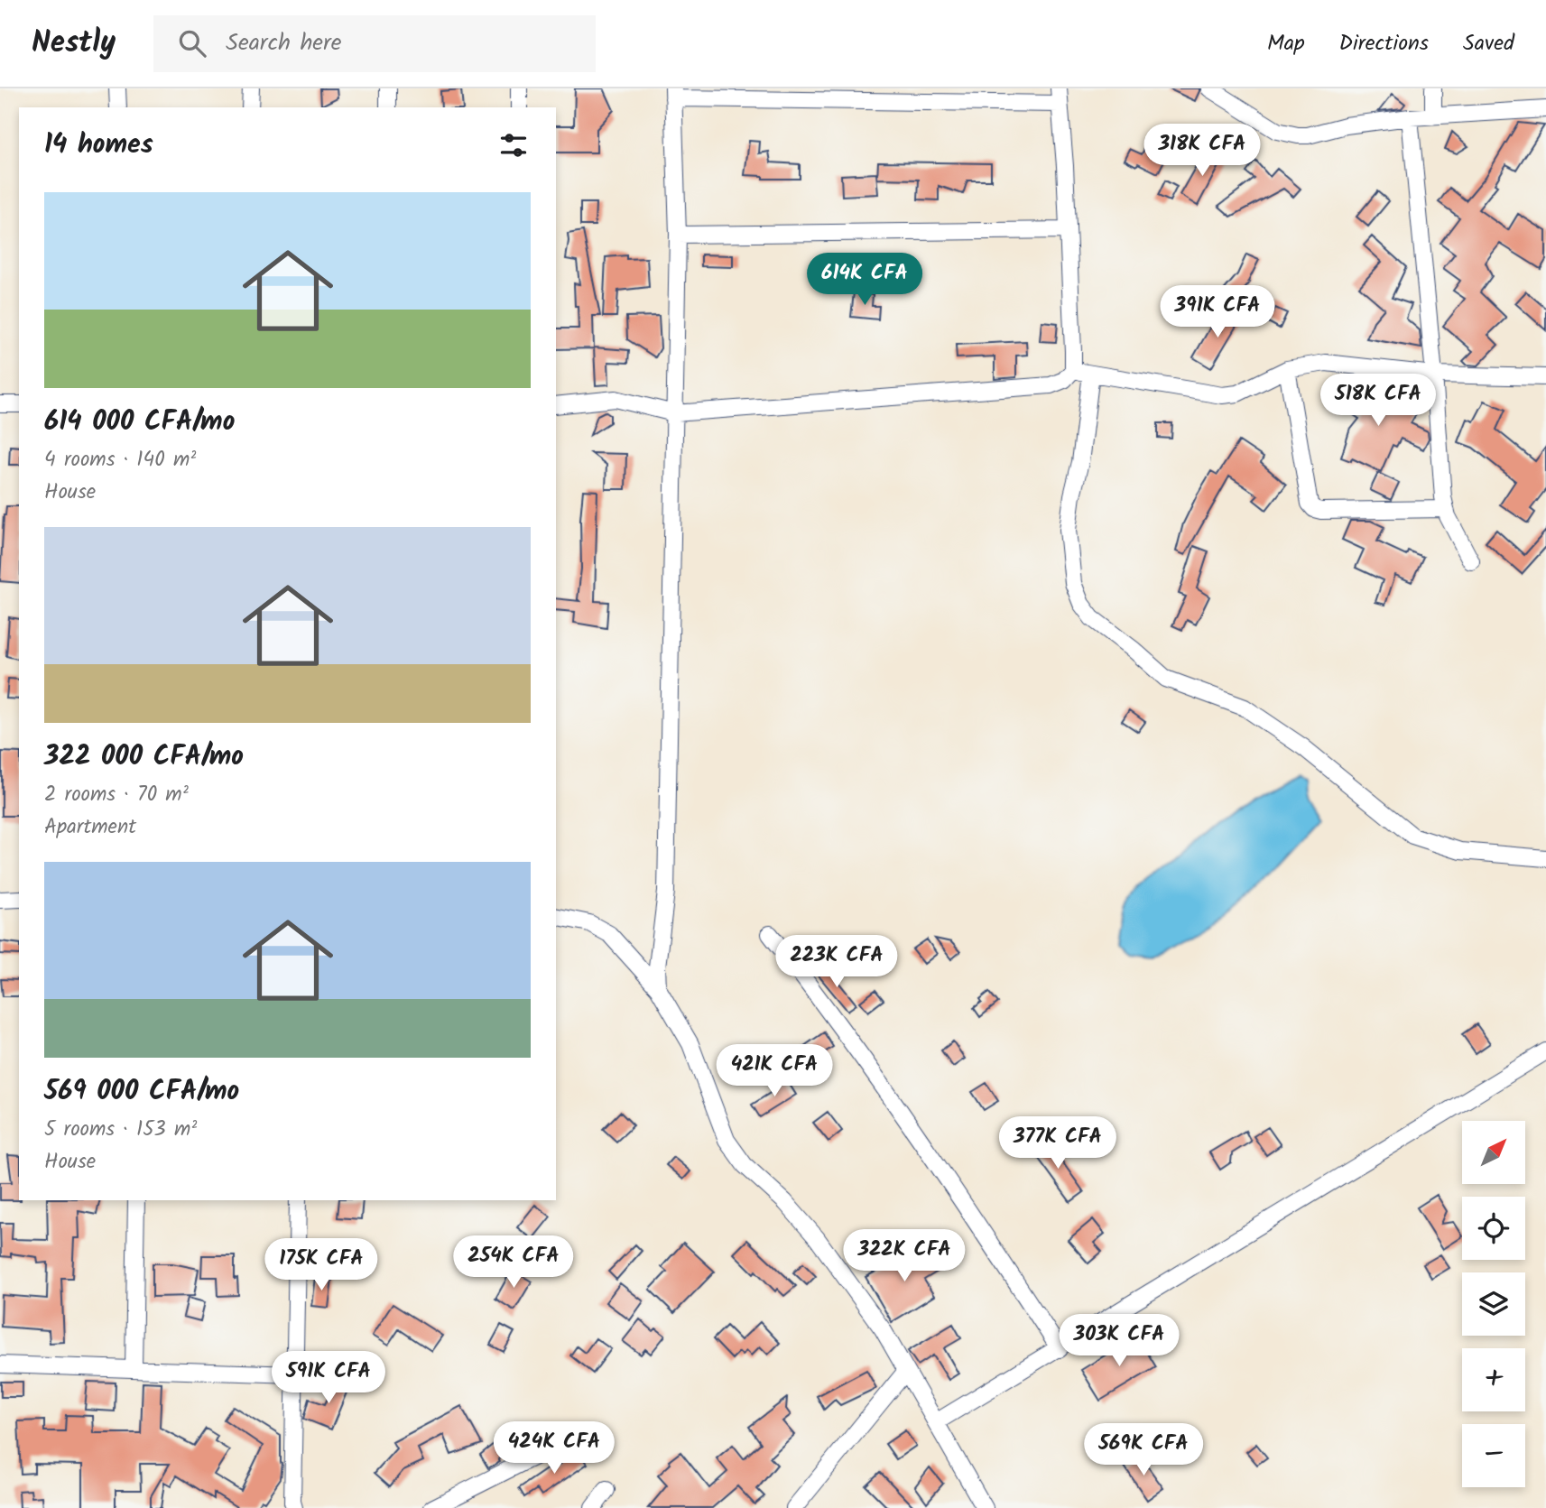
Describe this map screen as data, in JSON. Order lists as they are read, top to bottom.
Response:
{
  "north": "top right",
  "page": {
    "header": "Nestly",
    "search": "Search here",
    "nav": ["Map", "Directions", "Saved"],
    "heading": "14 homes",
    "price": [
      "318K CFA",
      "614K CFA",
      "391K CFA",
      "518K CFA",
      "223K CFA",
      "421K CFA",
      "377K CFA",
      "322K CFA",
      "254K CFA",
      "175K CFA",
      "303K CFA",
      "591K CFA",
      "424K CFA",
      "569K CFA"
    ],
    "list": [
      {
        "name": "614 000 CFA/mo",
        "note": "4 rooms · 140 m² · House"
      },
      {
        "name": "322 000 CFA/mo",
        "note": "2 rooms · 70 m² · Apartment"
      },
      {
        "name": "569 000 CFA/mo",
        "note": "5 rooms · 153 m² · House"
      }
    ],
    "map_buttons": ["+", "−"]
  }
}
